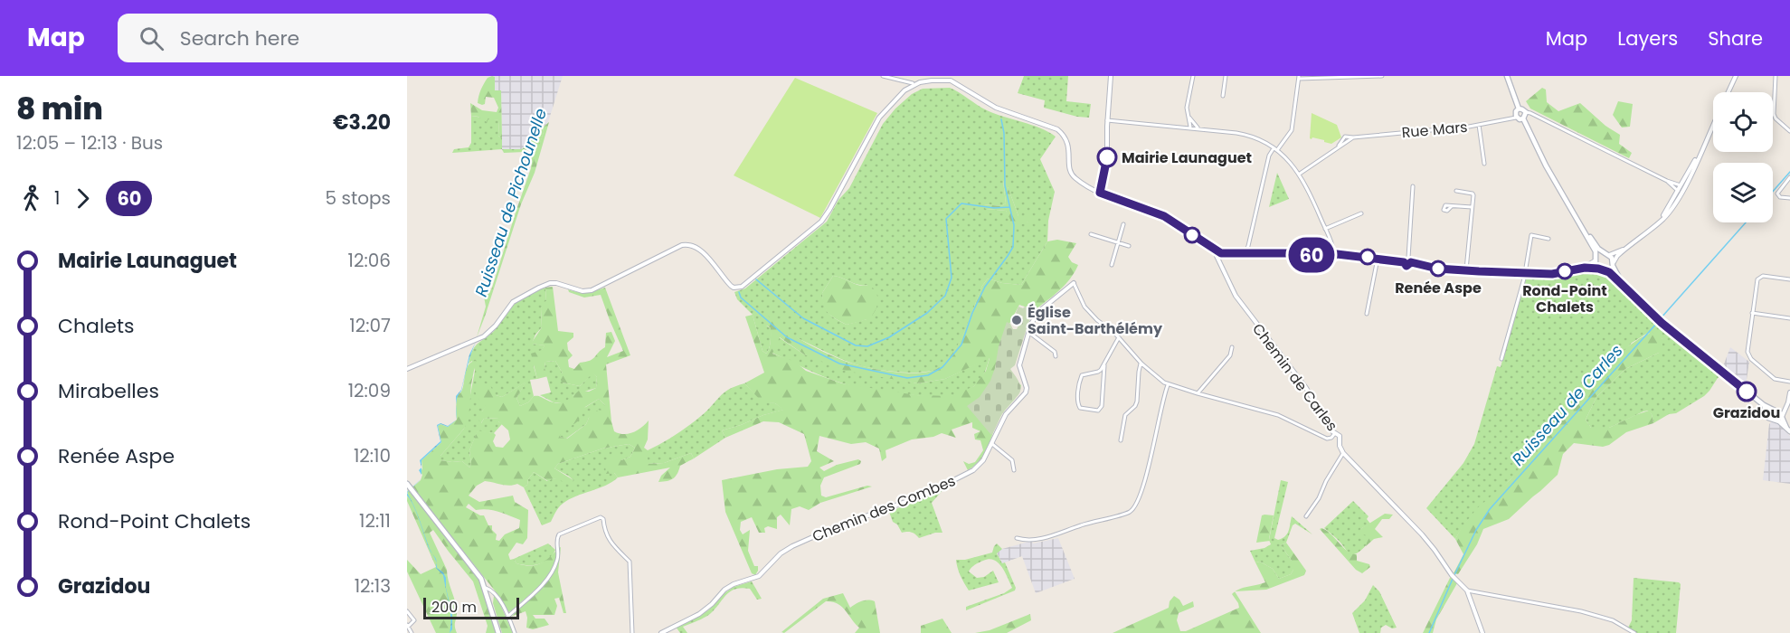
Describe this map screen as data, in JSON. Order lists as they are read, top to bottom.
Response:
{
  "streets": {
    "street": ["Rue Mars", "Chemin de Carles", "Chemin des Combes"]
  },
  "water": ["Ruisseau de Pichounelle", "Ruisseau de Carles"],
  "places": [
    "Mairie Launaguet",
    "Renée Aspe",
    "Rond-Point Chalets",
    "Église Saint-Barthélémy",
    "Grazidou"
  ],
  "lines": ["bus line 60"],
  "scale_bar": "200 m",
  "page": {
    "header": "Map",
    "search": "Search here",
    "nav": ["Map", "Layers", "Share"],
    "heading": ["8 min", "12:05 – 12:13 · Bus", "€3.20"],
    "on_map": "60",
    "legs": ["1", "60", "5 stops"],
    "list": [
      {
        "name": "Mairie Launaguet",
        "value": "12:06"
      },
      {
        "name": "Chalets",
        "value": "12:07"
      },
      {
        "name": "Mirabelles",
        "value": "12:09"
      },
      {
        "name": "Renée Aspe",
        "value": "12:10"
      },
      {
        "name": "Rond-Point Chalets",
        "value": "12:11"
      },
      {
        "name": "Grazidou",
        "value": "12:13"
      }
    ],
    "scale": "200 m"
  }
}
